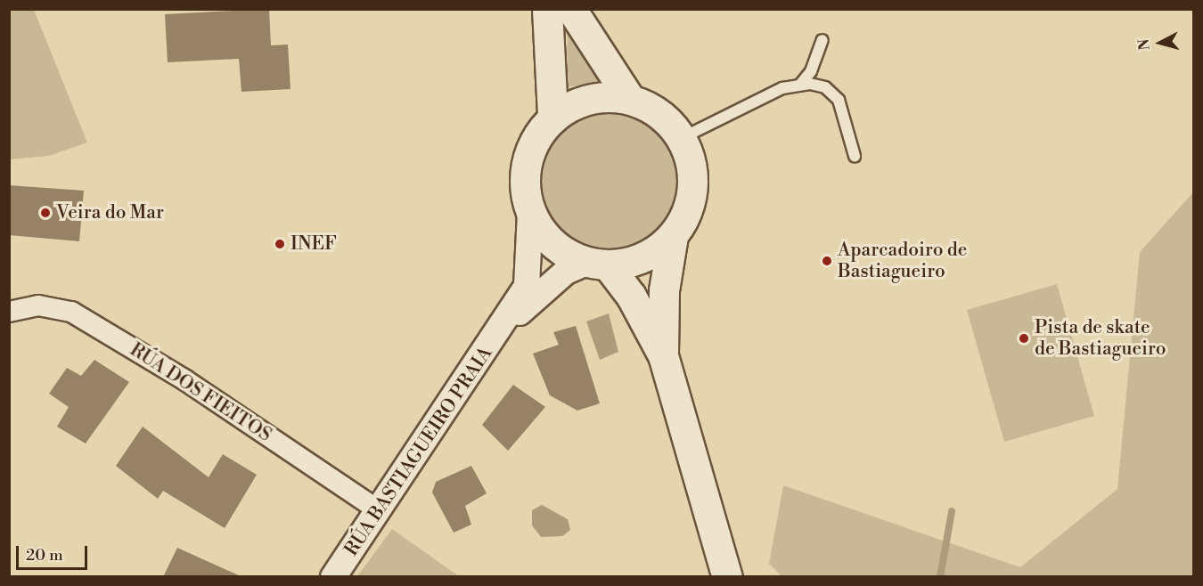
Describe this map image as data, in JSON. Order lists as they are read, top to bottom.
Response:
{
  "streets": {
    "street": ["RÚA DOS FIEITOS", "RÚA BASTIAGUEIRO PRAIA"]
  },
  "crossings": [
    ["RÚA DOS FIEITOS", "RÚA BASTIAGUEIRO PRAIA"]
  ],
  "places": [
    "Veira do Mar",
    "INEF",
    "Aparcadoiro de Bastiagueiro",
    "Pista de skate de Bastiagueiro"
  ],
  "scale_bar": "20 m",
  "north": "left"
}
